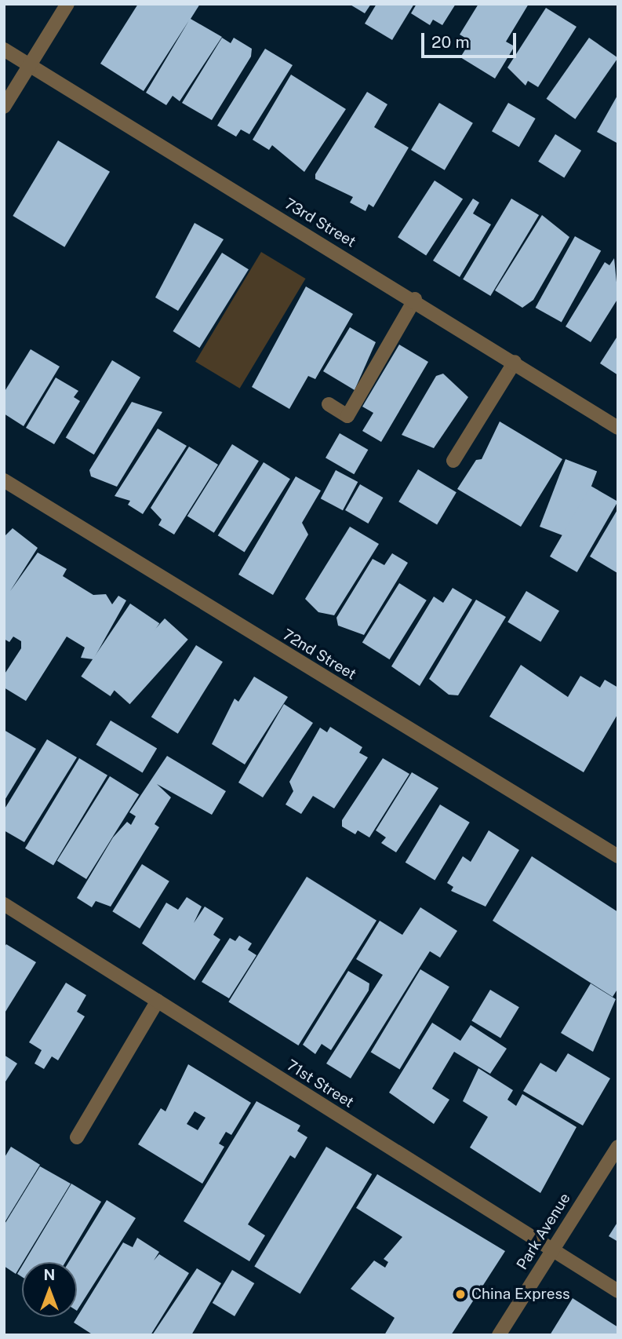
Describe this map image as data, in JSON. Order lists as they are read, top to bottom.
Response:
{
  "streets": {
    "street": [
      "73rd Street",
      "72nd Street",
      "71st Street",
      "Park Avenue"
    ]
  },
  "crossings": [
    ["71st Street", "Park Avenue"]
  ],
  "places": ["China Express"],
  "scale_bar": "20 m",
  "north": "top"
}
